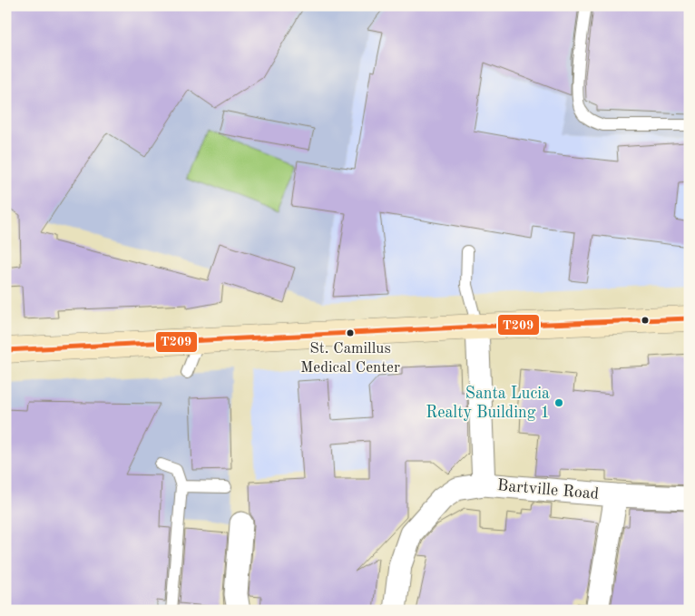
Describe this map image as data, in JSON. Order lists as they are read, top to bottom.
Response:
{
  "streets": {
    "street": ["Bartville Road"]
  },
  "places": ["St. Camillus Medical Center", "Santa Lucia Realty Building 1"],
  "lines": ["transit line T209"]
}
